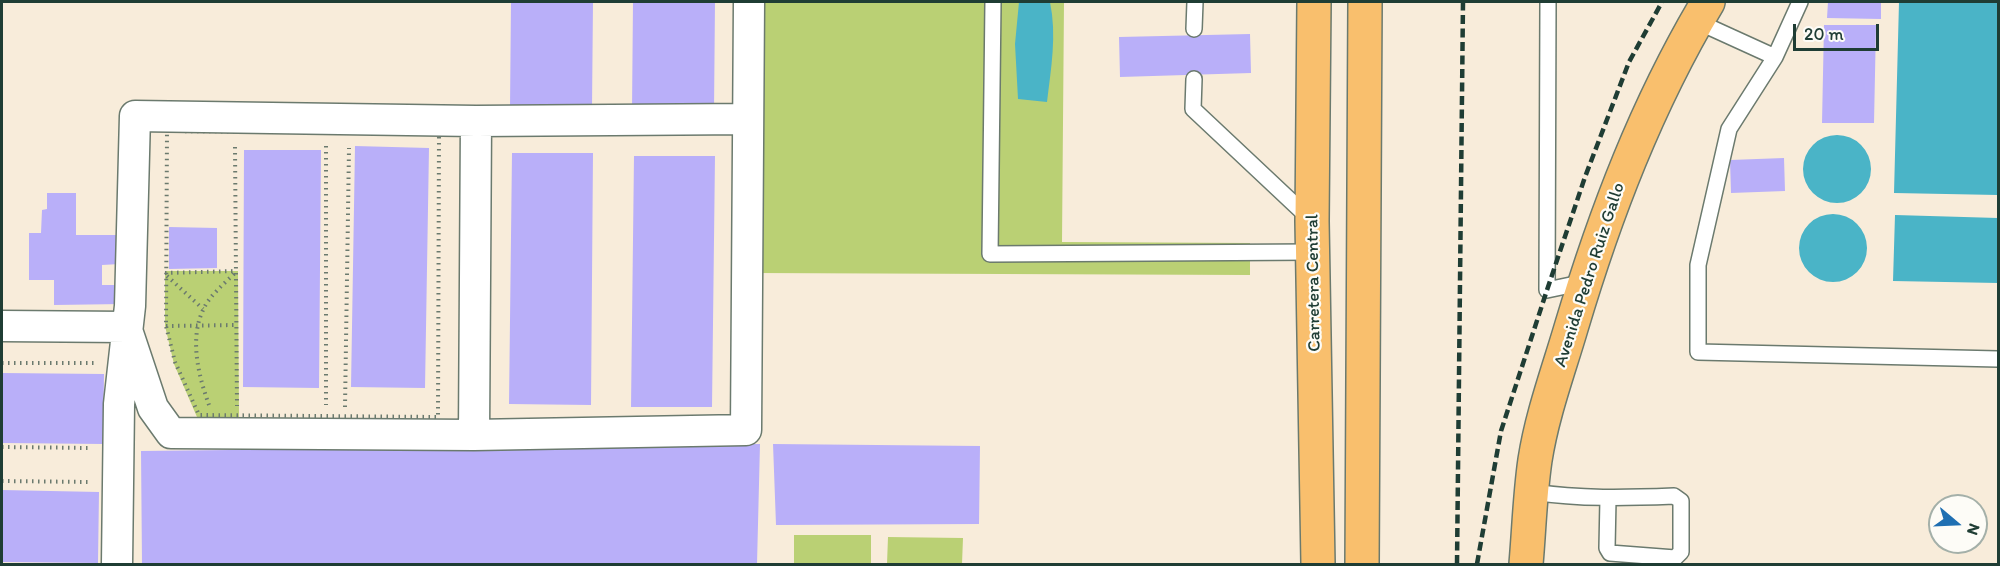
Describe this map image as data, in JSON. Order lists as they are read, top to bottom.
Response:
{
  "streets": {
    "main road": ["Avenida Pedro Ruiz Gallo", "Carretera Central"]
  },
  "scale_bar": "20 m",
  "north": "right"
}
